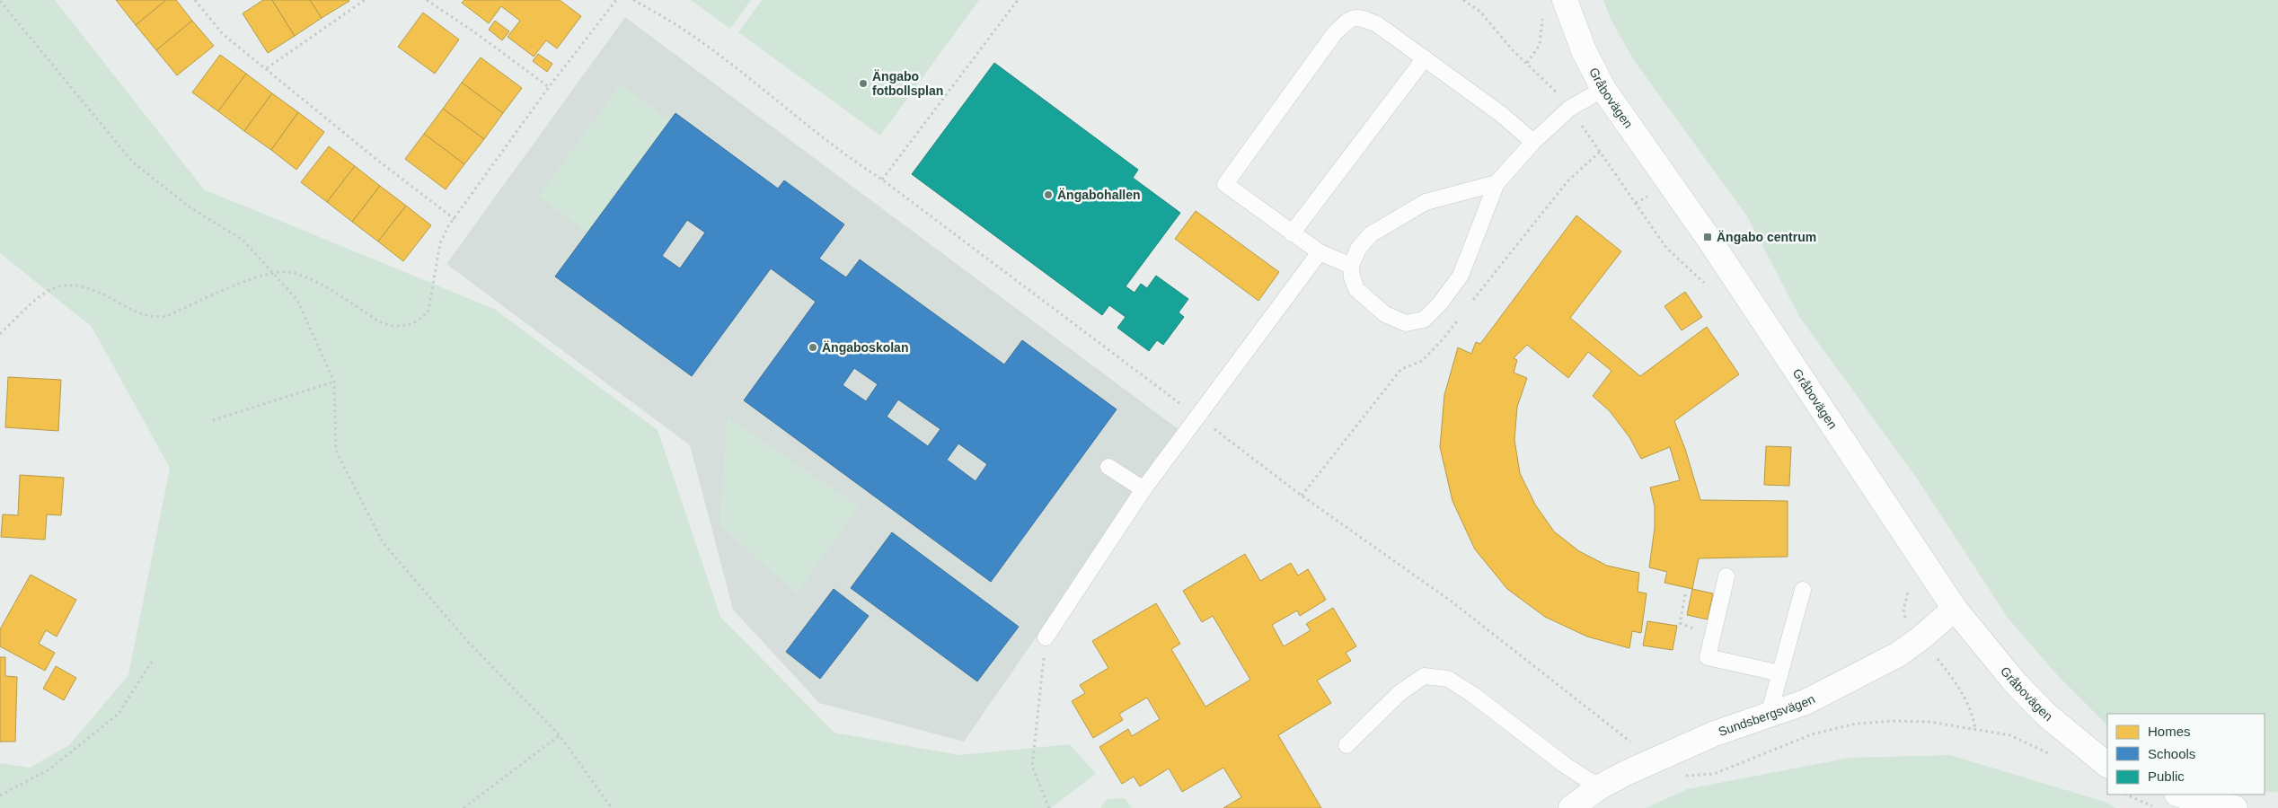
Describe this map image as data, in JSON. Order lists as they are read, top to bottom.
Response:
{
  "streets": {
    "street": ["Gråbovägen", "Sundsbergsvägen"]
  },
  "crossings": [
    ["Gråbovägen", "Sundsbergsvägen"]
  ],
  "places": {
    "other": ["Ängabo fotbollsplan", "Ängabohallen", "Ängaboskolan"],
    "transit": ["Ängabo centrum"]
  },
  "legend": ["Homes", "Schools", "Public"]
}
